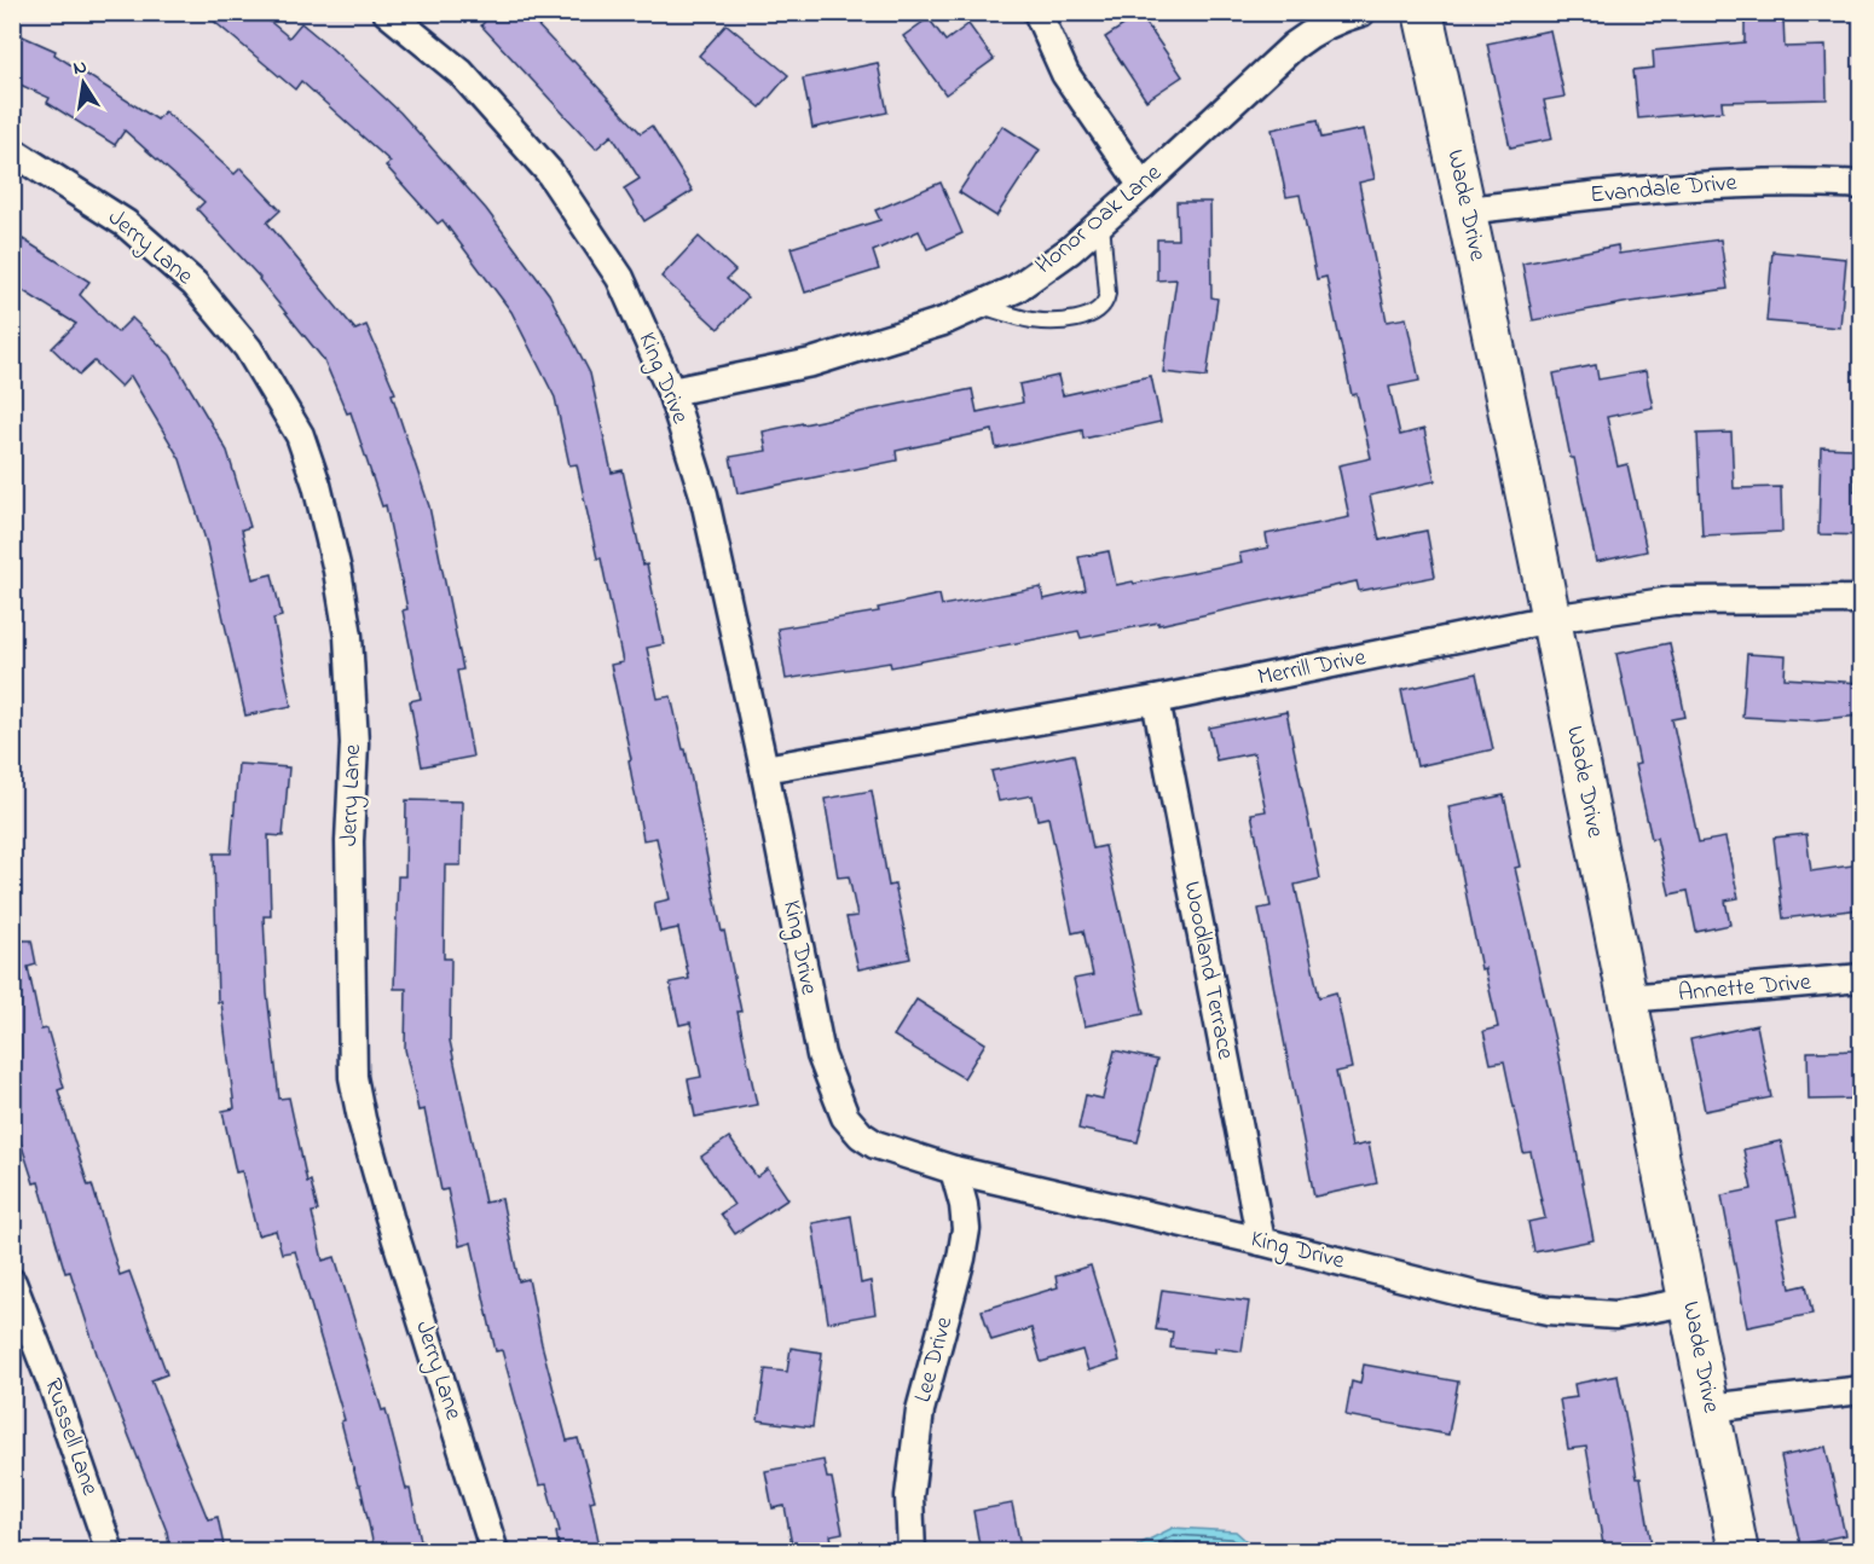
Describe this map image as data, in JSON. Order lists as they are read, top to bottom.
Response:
{
  "streets": {
    "street": [
      "Evandale Drive",
      "Wade Drive",
      "Honor Oak Lane",
      "Jerry Lane",
      "King Drive",
      "Merrill Drive",
      "Woodland Terrace",
      "Annette Drive",
      "Lee Drive",
      "Russell Lane"
    ]
  },
  "crossings": [
    ["Evandale Drive", "Wade Drive"],
    ["Wade Drive", "King Drive"],
    ["Wade Drive", "Merrill Drive"],
    ["Wade Drive", "Annette Drive"],
    ["Honor Oak Lane", "King Drive"],
    ["King Drive", "Merrill Drive"],
    ["King Drive", "Woodland Terrace"],
    ["King Drive", "Lee Drive"],
    ["Merrill Drive", "Woodland Terrace"]
  ],
  "north": "top"
}
